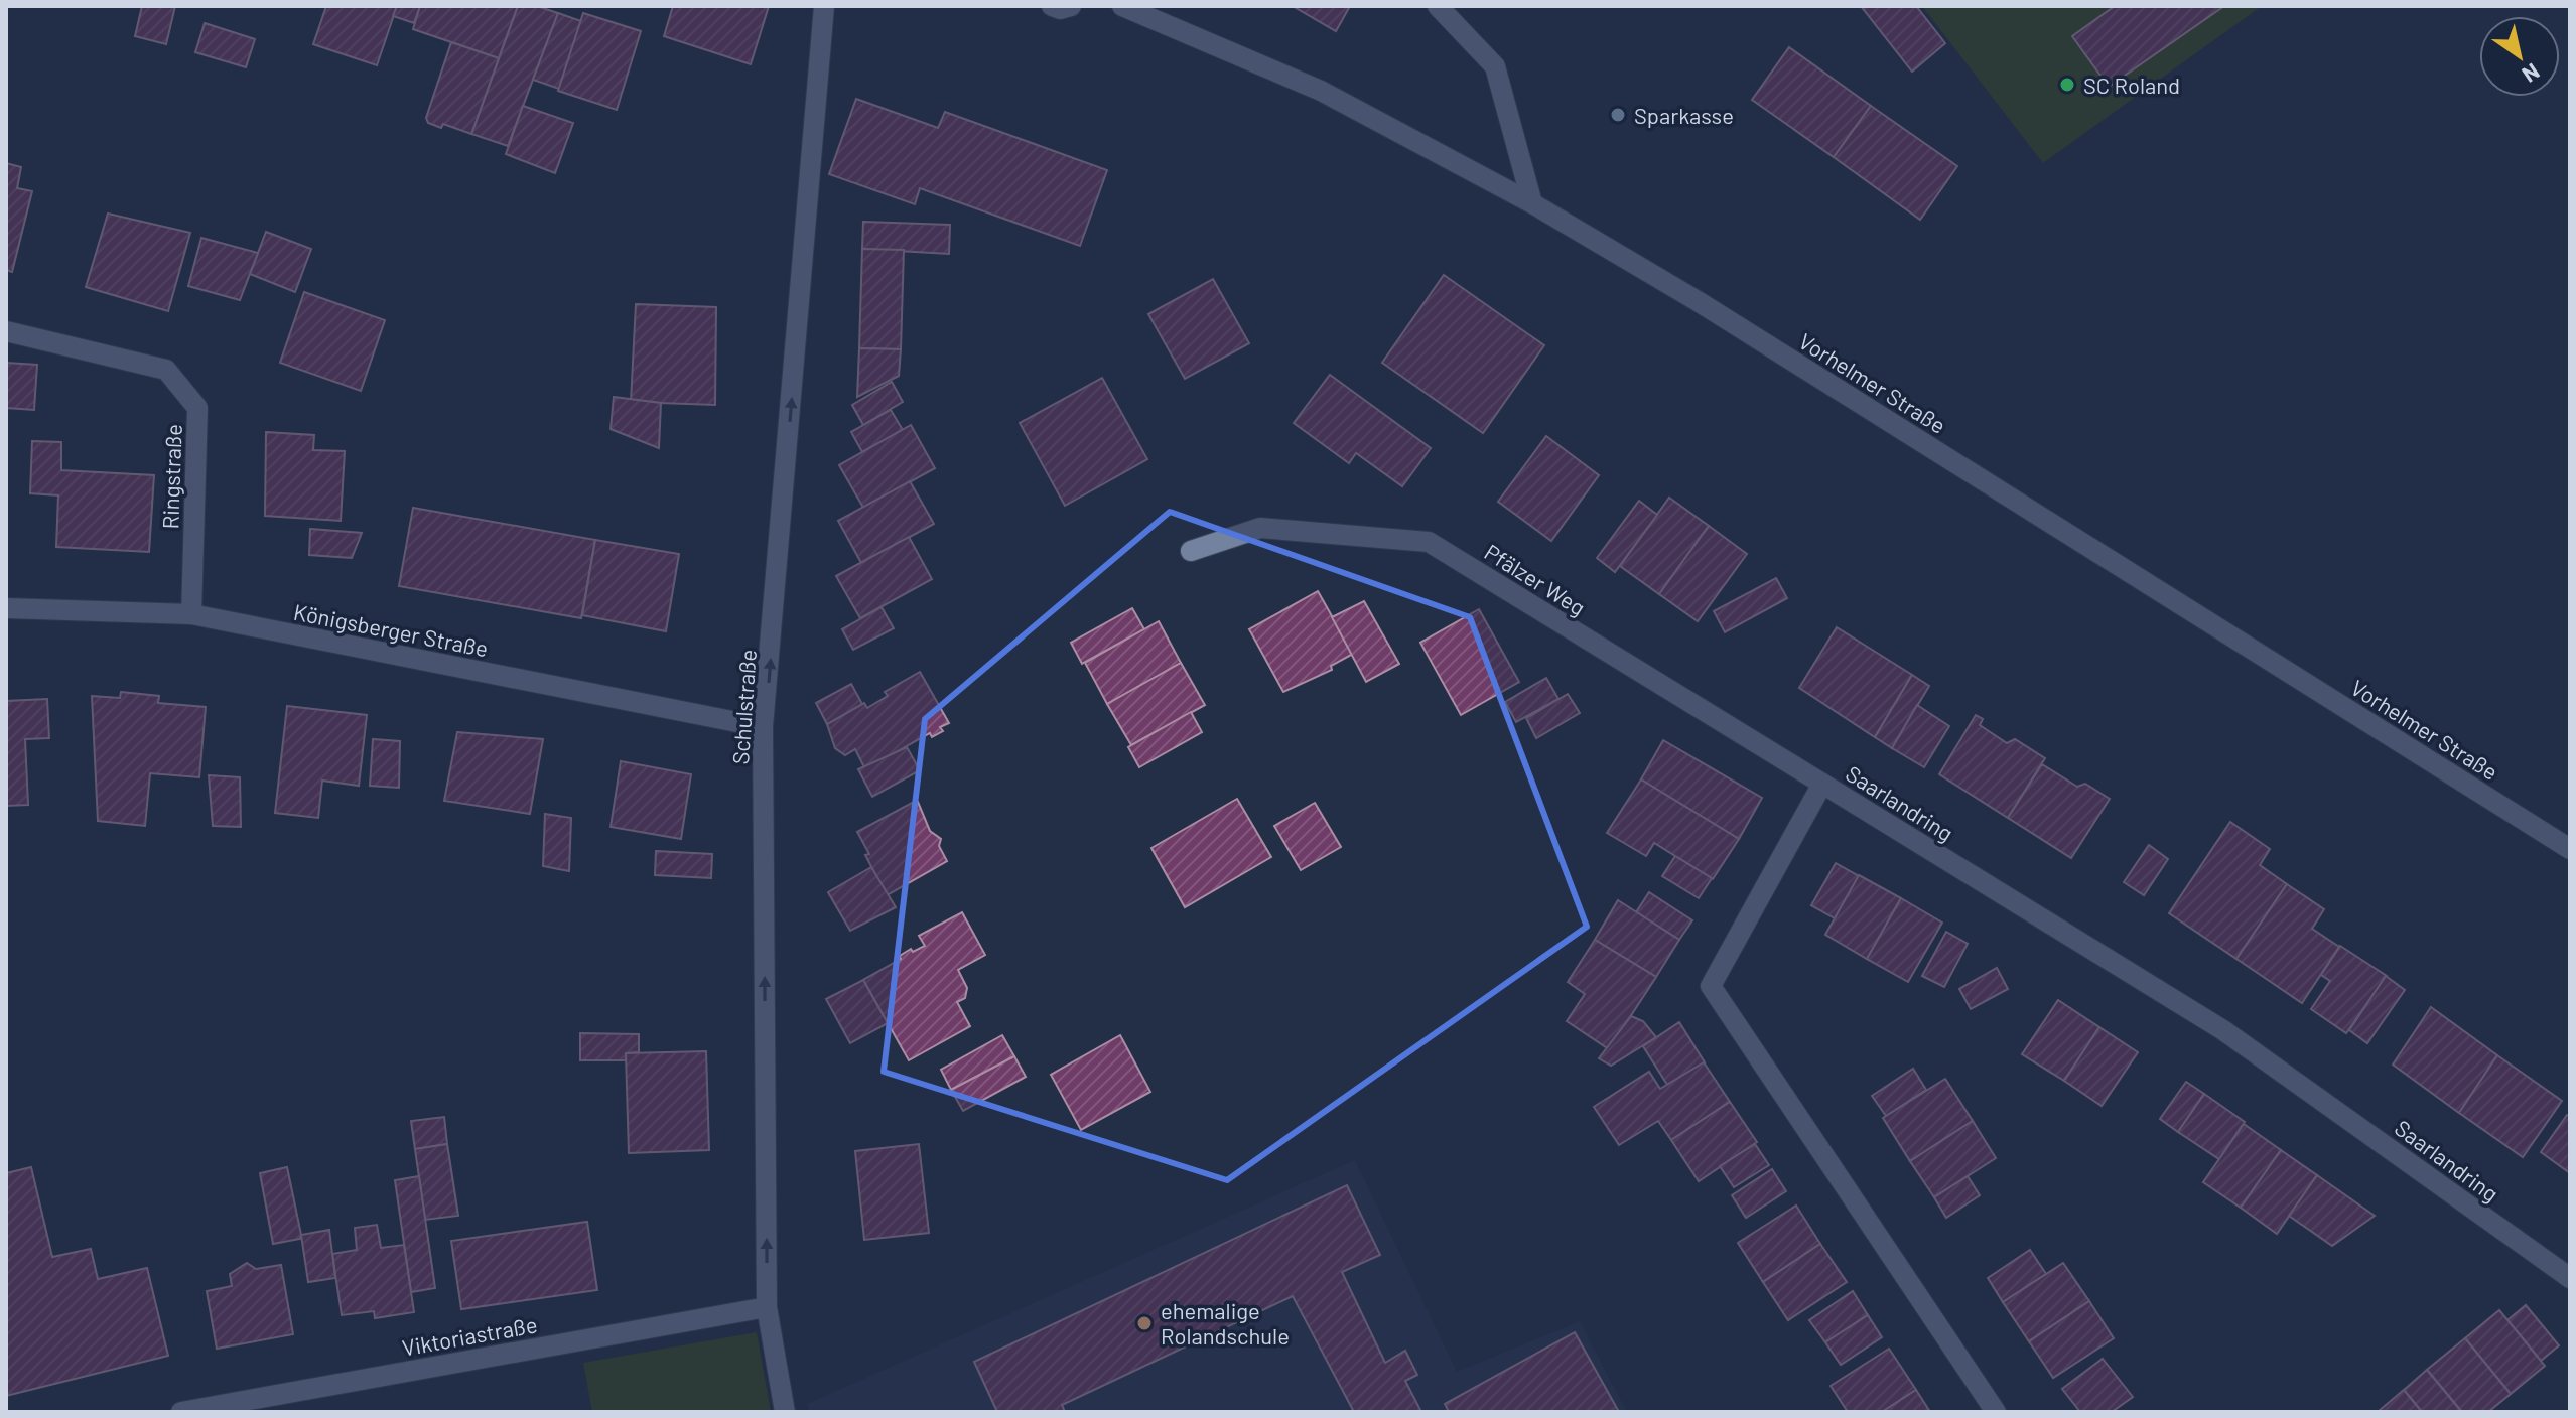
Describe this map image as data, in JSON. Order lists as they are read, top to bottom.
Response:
{
  "streets": {
    "street": [
      "Vorhelmer Straße",
      "Ringstraße",
      "Pfälzer Weg",
      "Königsberger Straße",
      "Schulstraße",
      "Saarlandring",
      "Viktoriastraße"
    ]
  },
  "crossings": [
    ["Ringstraße", "Königsberger Straße"],
    ["Pfälzer Weg", "Saarlandring"],
    ["Königsberger Straße", "Schulstraße"],
    ["Schulstraße", "Viktoriastraße"]
  ],
  "one_way": ["Schulstraße"],
  "places": ["SC Roland", "Sparkasse", "ehemalige Rolandschule"],
  "north": "bottom right"
}
